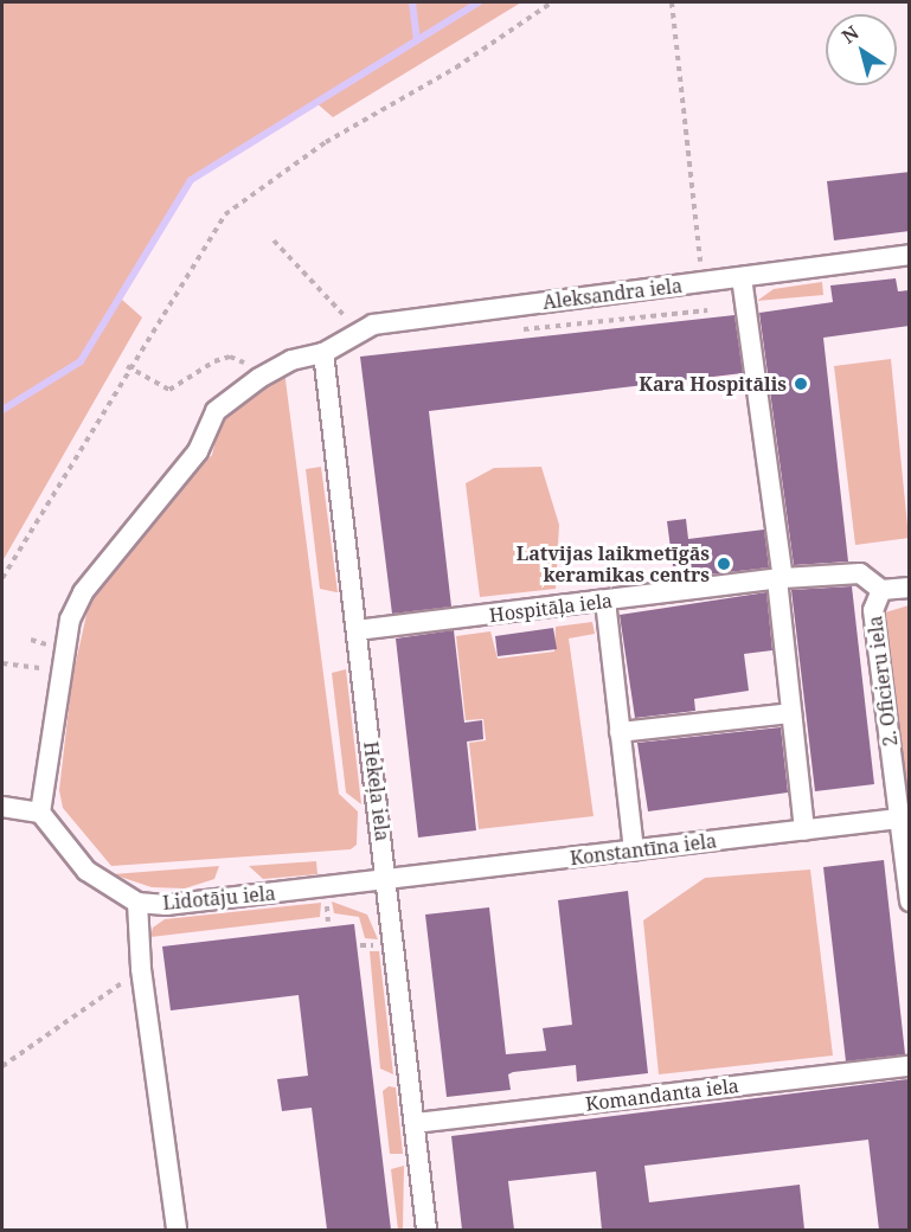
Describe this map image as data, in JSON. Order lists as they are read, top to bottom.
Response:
{
  "streets": {
    "street": [
      "Aleksandra iela",
      "Hospitāļa iela",
      "2. Oficieru iela",
      "Hekeļa iela",
      "Konstantīna iela",
      "Lidotāju iela",
      "Komandanta iela"
    ]
  },
  "crossings": [
    ["Aleksandra iela", "Hekeļa iela"],
    ["Aleksandra iela", "Lidotāju iela"],
    ["Hospitāļa iela", "2. Oficieru iela"],
    ["Hospitāļa iela", "Hekeļa iela"],
    ["2. Oficieru iela", "Konstantīna iela"],
    ["Hekeļa iela", "Konstantīna iela"],
    ["Hekeļa iela", "Lidotāju iela"],
    ["Hekeļa iela", "Komandanta iela"],
    ["Konstantīna iela", "Lidotāju iela"]
  ],
  "places": ["Kara Hospitālis", "Latvijas laikmetīgās keramikas centrs"],
  "north": "top left"
}
